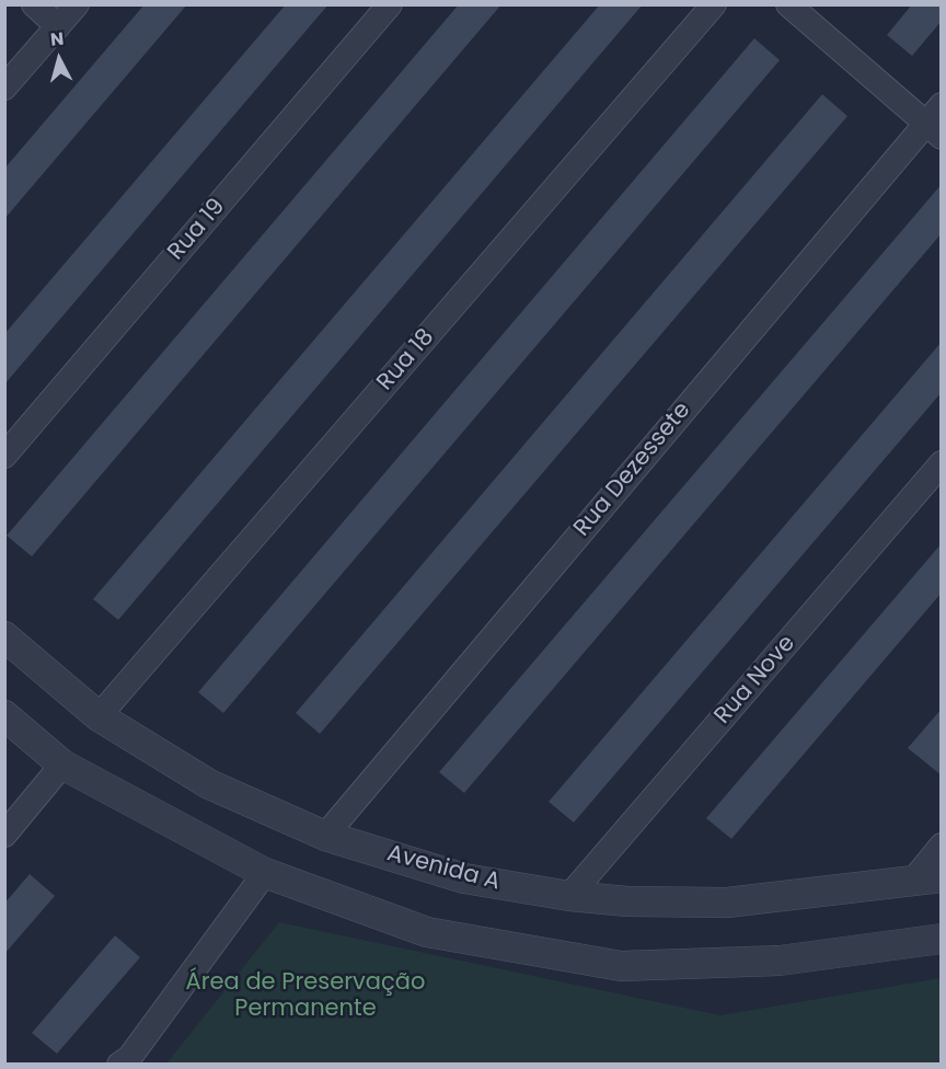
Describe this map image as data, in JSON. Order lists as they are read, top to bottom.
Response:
{
  "streets": {
    "street": [
      "Rua 19",
      "Rua 18",
      "Rua Dezessete",
      "Rua Nove",
      "Avenida A"
    ]
  },
  "crossings": [
    ["Rua 18", "Avenida A"],
    ["Rua Dezessete", "Avenida A"],
    ["Rua Nove", "Avenida A"]
  ],
  "parks": ["Área de Preservação Permanente"],
  "north": "top"
}
